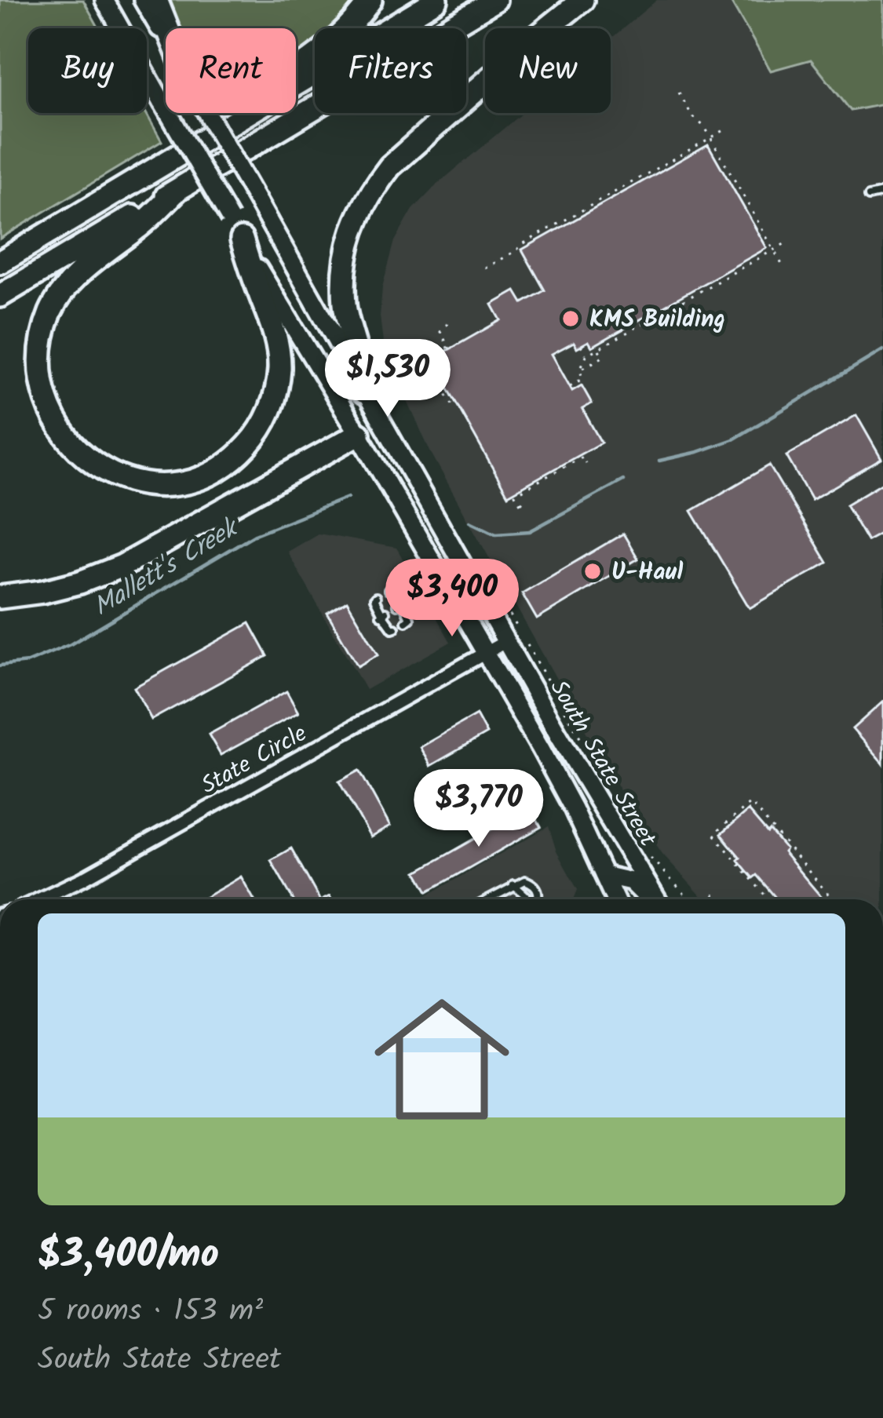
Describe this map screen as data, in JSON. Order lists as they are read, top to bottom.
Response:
{
  "streets": {
    "main road": ["South State Street"],
    "street": ["State Circle"]
  },
  "crossings": [
    ["State Circle", "South State Street"]
  ],
  "water": ["Mallett's Creek"],
  "places": ["KMS Building", "U-Haul"],
  "page": {
    "chip": [
      "Buy",
      "Rent",
      "Filters",
      "New"
    ],
    "price": ["$1,530", "$3,400", "$3,770"],
    "list": [
      {
        "name": "$3,400/mo",
        "note": "5 rooms · 153 m² · South State Street"
      }
    ]
  }
}
